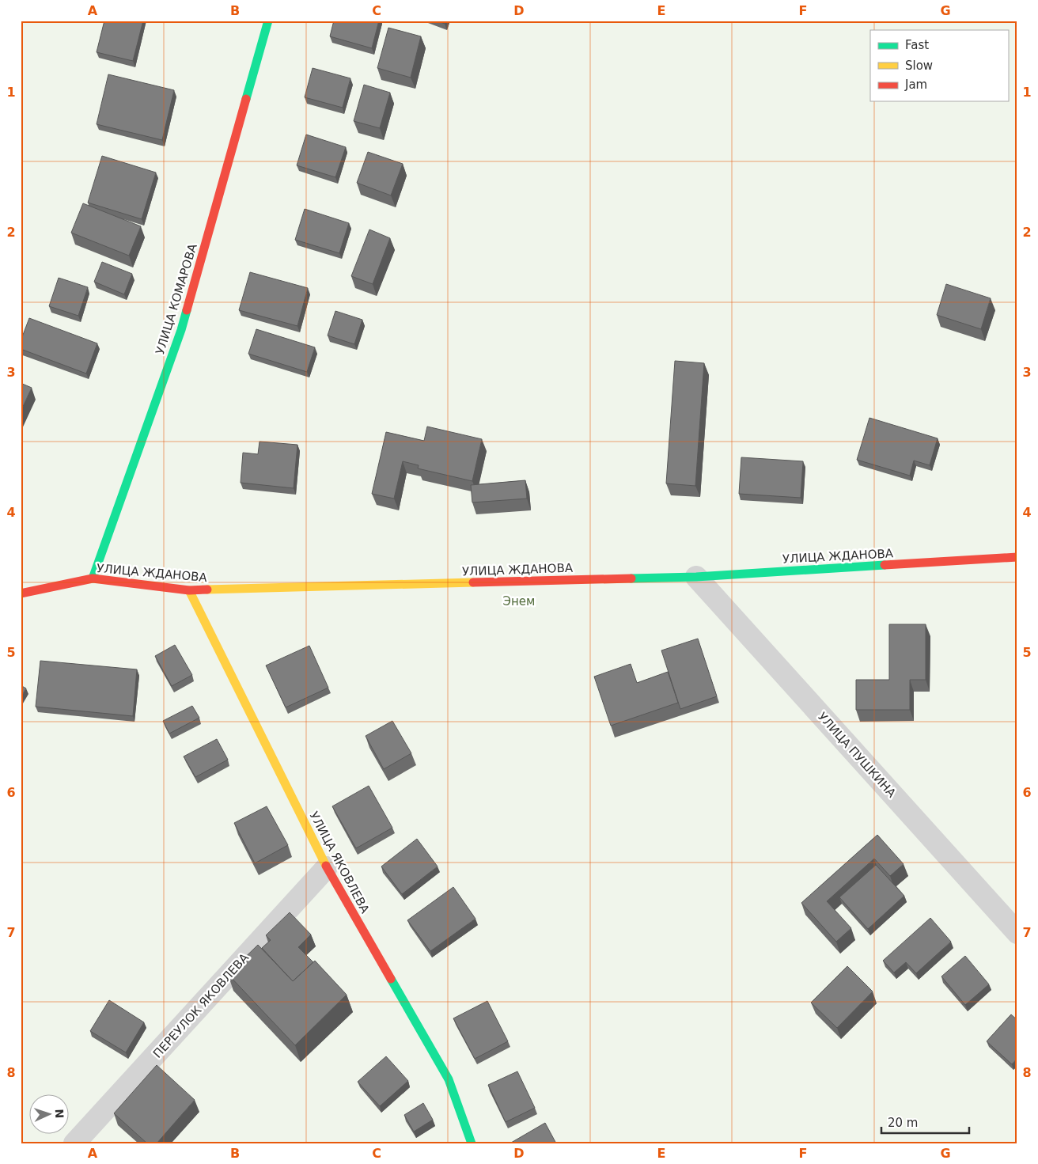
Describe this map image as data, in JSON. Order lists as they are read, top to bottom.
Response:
{
  "streets": {
    "street": [
      "УЛИЦА КОМАРОВА",
      "УЛИЦА ЖДАНОВА",
      "УЛИЦА ПУШКИНА",
      "УЛИЦА ЯКОВЛЕВА",
      "ПЕРЕУЛОК ЯКОВЛЕВА"
    ]
  },
  "crossings": [
    ["УЛИЦА КОМАРОВА", "УЛИЦА ЖДАНОВА"],
    ["УЛИЦА ЖДАНОВА", "УЛИЦА ПУШКИНА"],
    ["УЛИЦА ЖДАНОВА", "УЛИЦА ЯКОВЛЕВА"],
    ["УЛИЦА ЯКОВЛЕВА", "ПЕРЕУЛОК ЯКОВЛЕВА"]
  ],
  "parks": ["Энем"],
  "legend": ["Fast", "Slow", "Jam"],
  "scale_bar": "20 m",
  "north": "right",
  "grid": {
    "columns": [
      "A",
      "B",
      "C",
      "D",
      "E",
      "F",
      "G"
    ],
    "rows": [
      "1",
      "2",
      "3",
      "4",
      "5",
      "6",
      "7",
      "8"
    ]
  }
}
